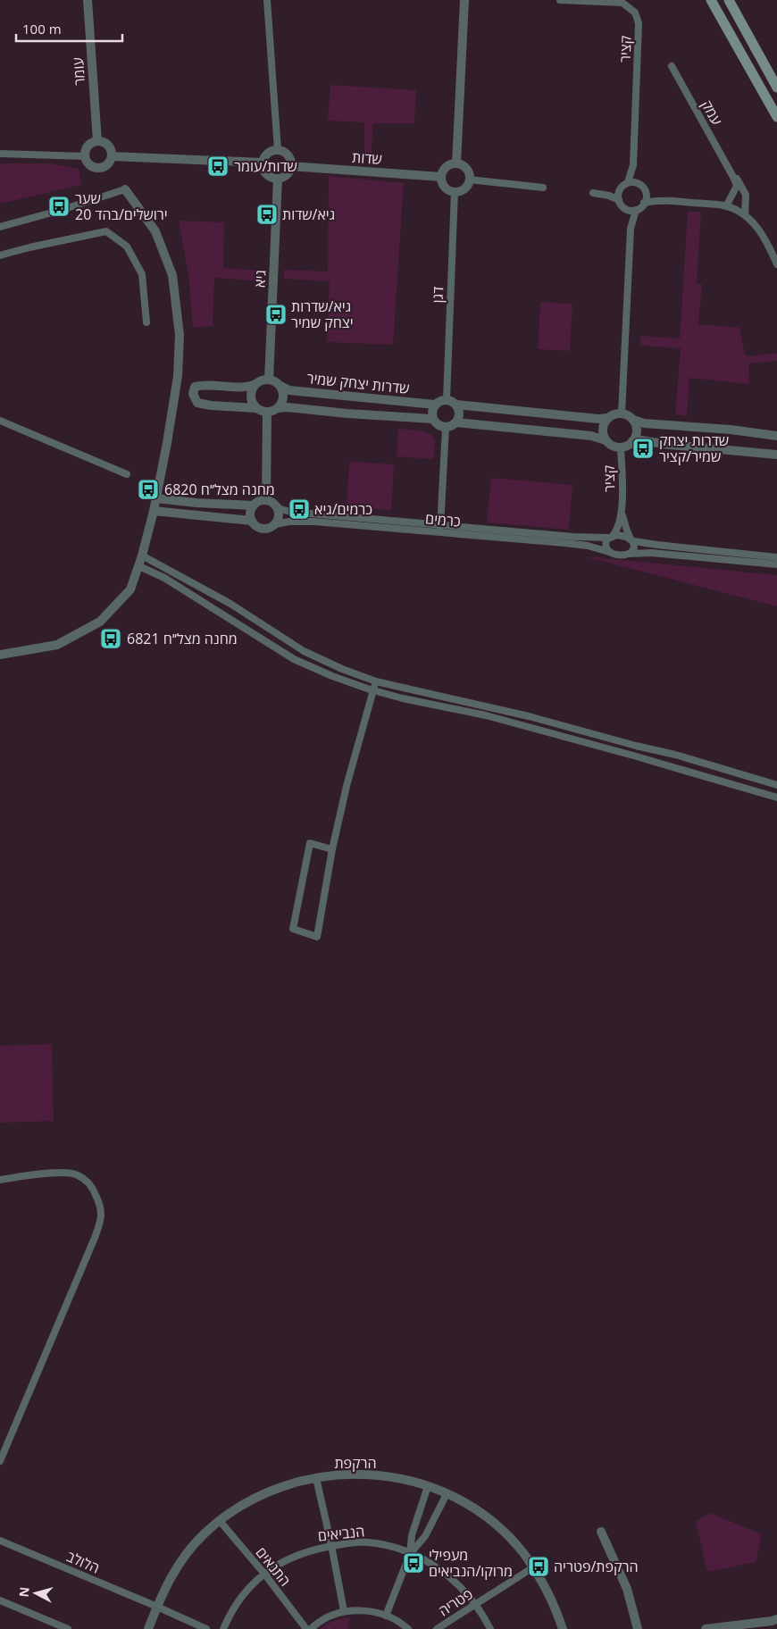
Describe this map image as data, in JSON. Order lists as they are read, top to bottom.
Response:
{
  "streets": {
    "street": [
      "קציר",
      "עומר",
      "עמק",
      "שדות",
      "גיא",
      "דגן",
      "שדרות יצחק שמיר",
      "כרמים",
      "הרקפת",
      "הנביאים",
      "הלולב",
      "התנאים",
      "פטריה"
    ]
  },
  "crossings": [
    ["קציר", "כרמים"],
    ["שדות", "גיא"],
    ["שדות", "דגן"],
    ["גיא", "שדרות יצחק שמיר"],
    ["דגן", "שדרות יצחק שמיר"],
    ["הרקפת", "הלולב"],
    ["הרקפת", "התנאים"],
    ["הרקפת", "פטריה"],
    ["הנביאים", "התנאים"],
    ["הנביאים", "פטריה"]
  ],
  "places": {
    "bus stop": [
      "שדות/עומר",
      "שער ירושלים/בהד 20",
      "גיא/שדות",
      "גיא/שדרות יצחק שמיר",
      "שדרות יצחק שמיר/קציר",
      "מחנה מצל״ח 6820",
      "כרמים/גיא",
      "מחנה מצל״ח 6821",
      "מעפילי מרוקו/הנביאים",
      "הרקפת/פטריה"
    ]
  },
  "scale_bar": "100 m",
  "north": "left"
}
